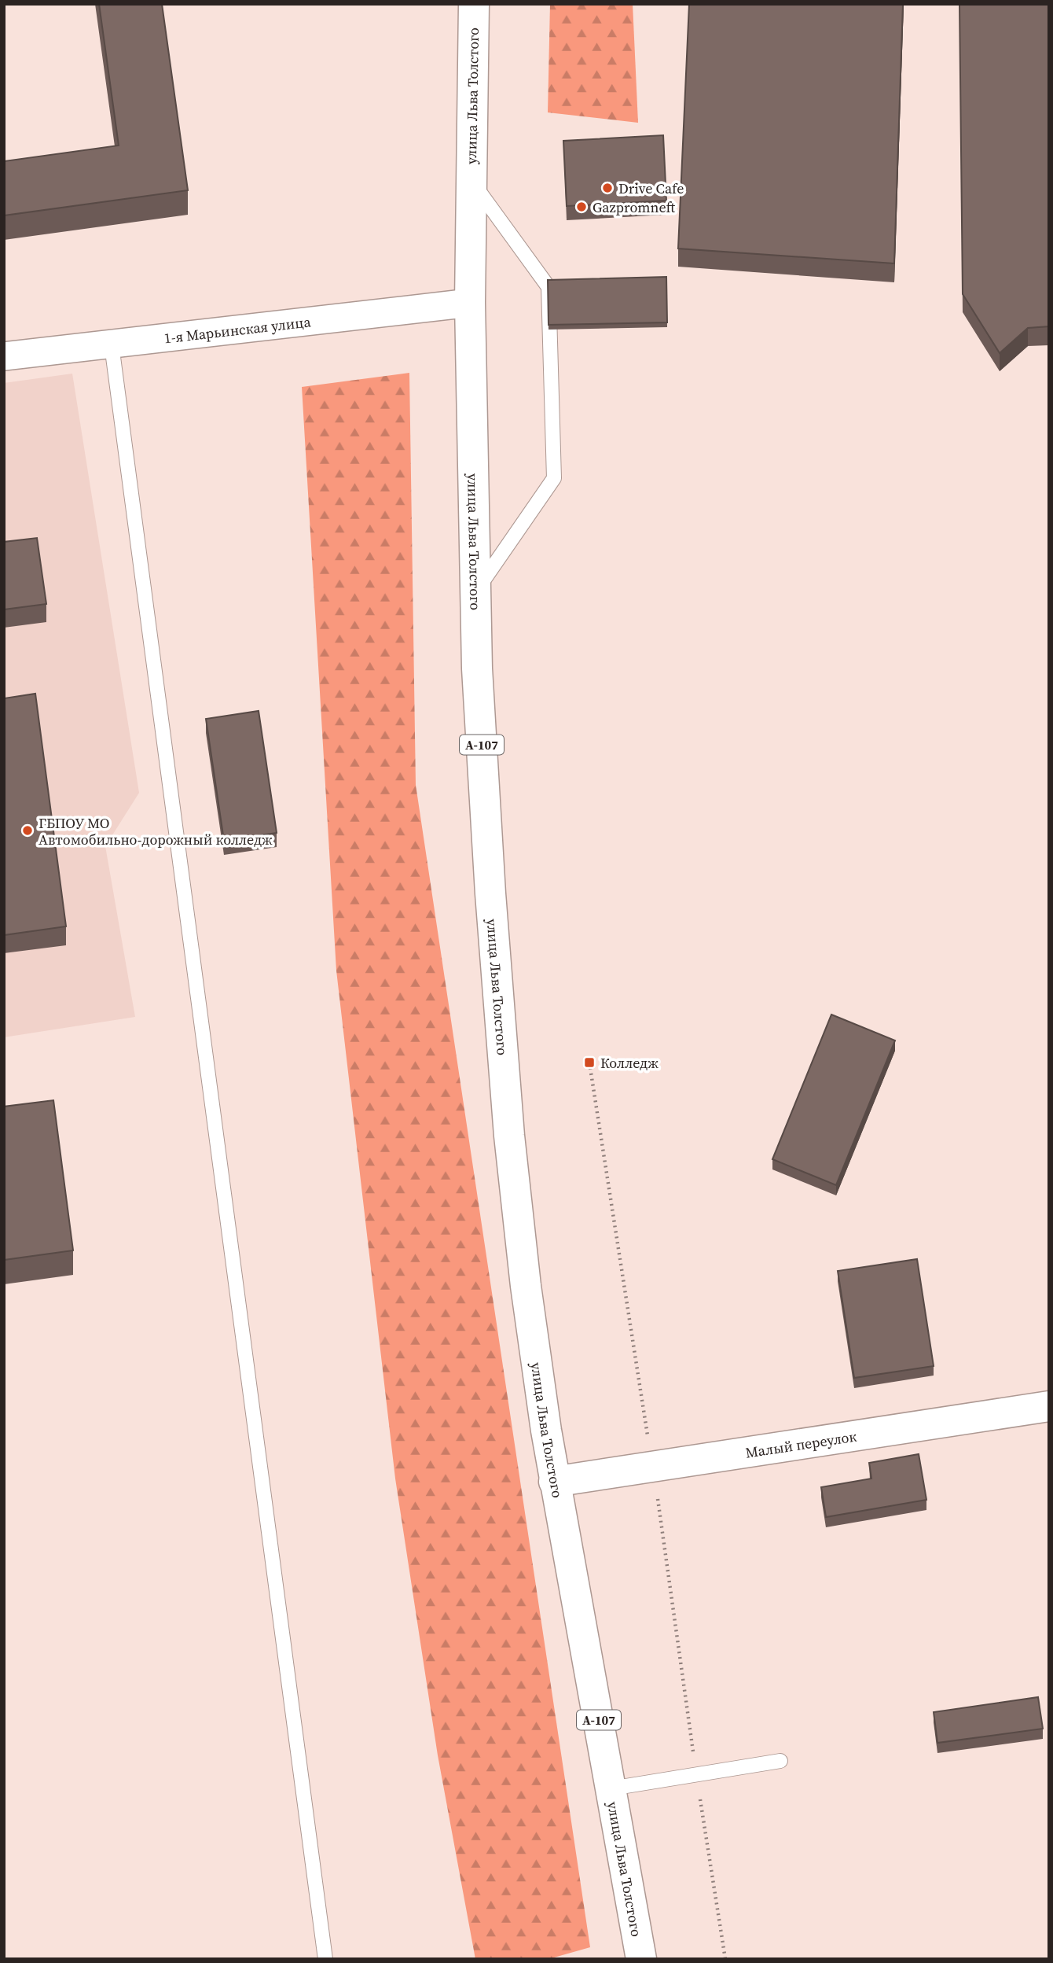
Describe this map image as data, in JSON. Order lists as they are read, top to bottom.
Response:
{
  "streets": {
    "main road": ["улица Льва Толстого", "А-107", "Малый переулок"],
    "street": ["1-я Марьинская улица"]
  },
  "crossings": [
    ["улица Льва Толстого", "1-я Марьинская улица"],
    ["улица Льва Толстого", "Малый переулок"]
  ],
  "places": {
    "other": ["Drive Cafe", "Gazpromneft", "ГБПОУ МО Автомобильно-дорожный колледж"],
    "transit": ["Колледж"]
  }
}
